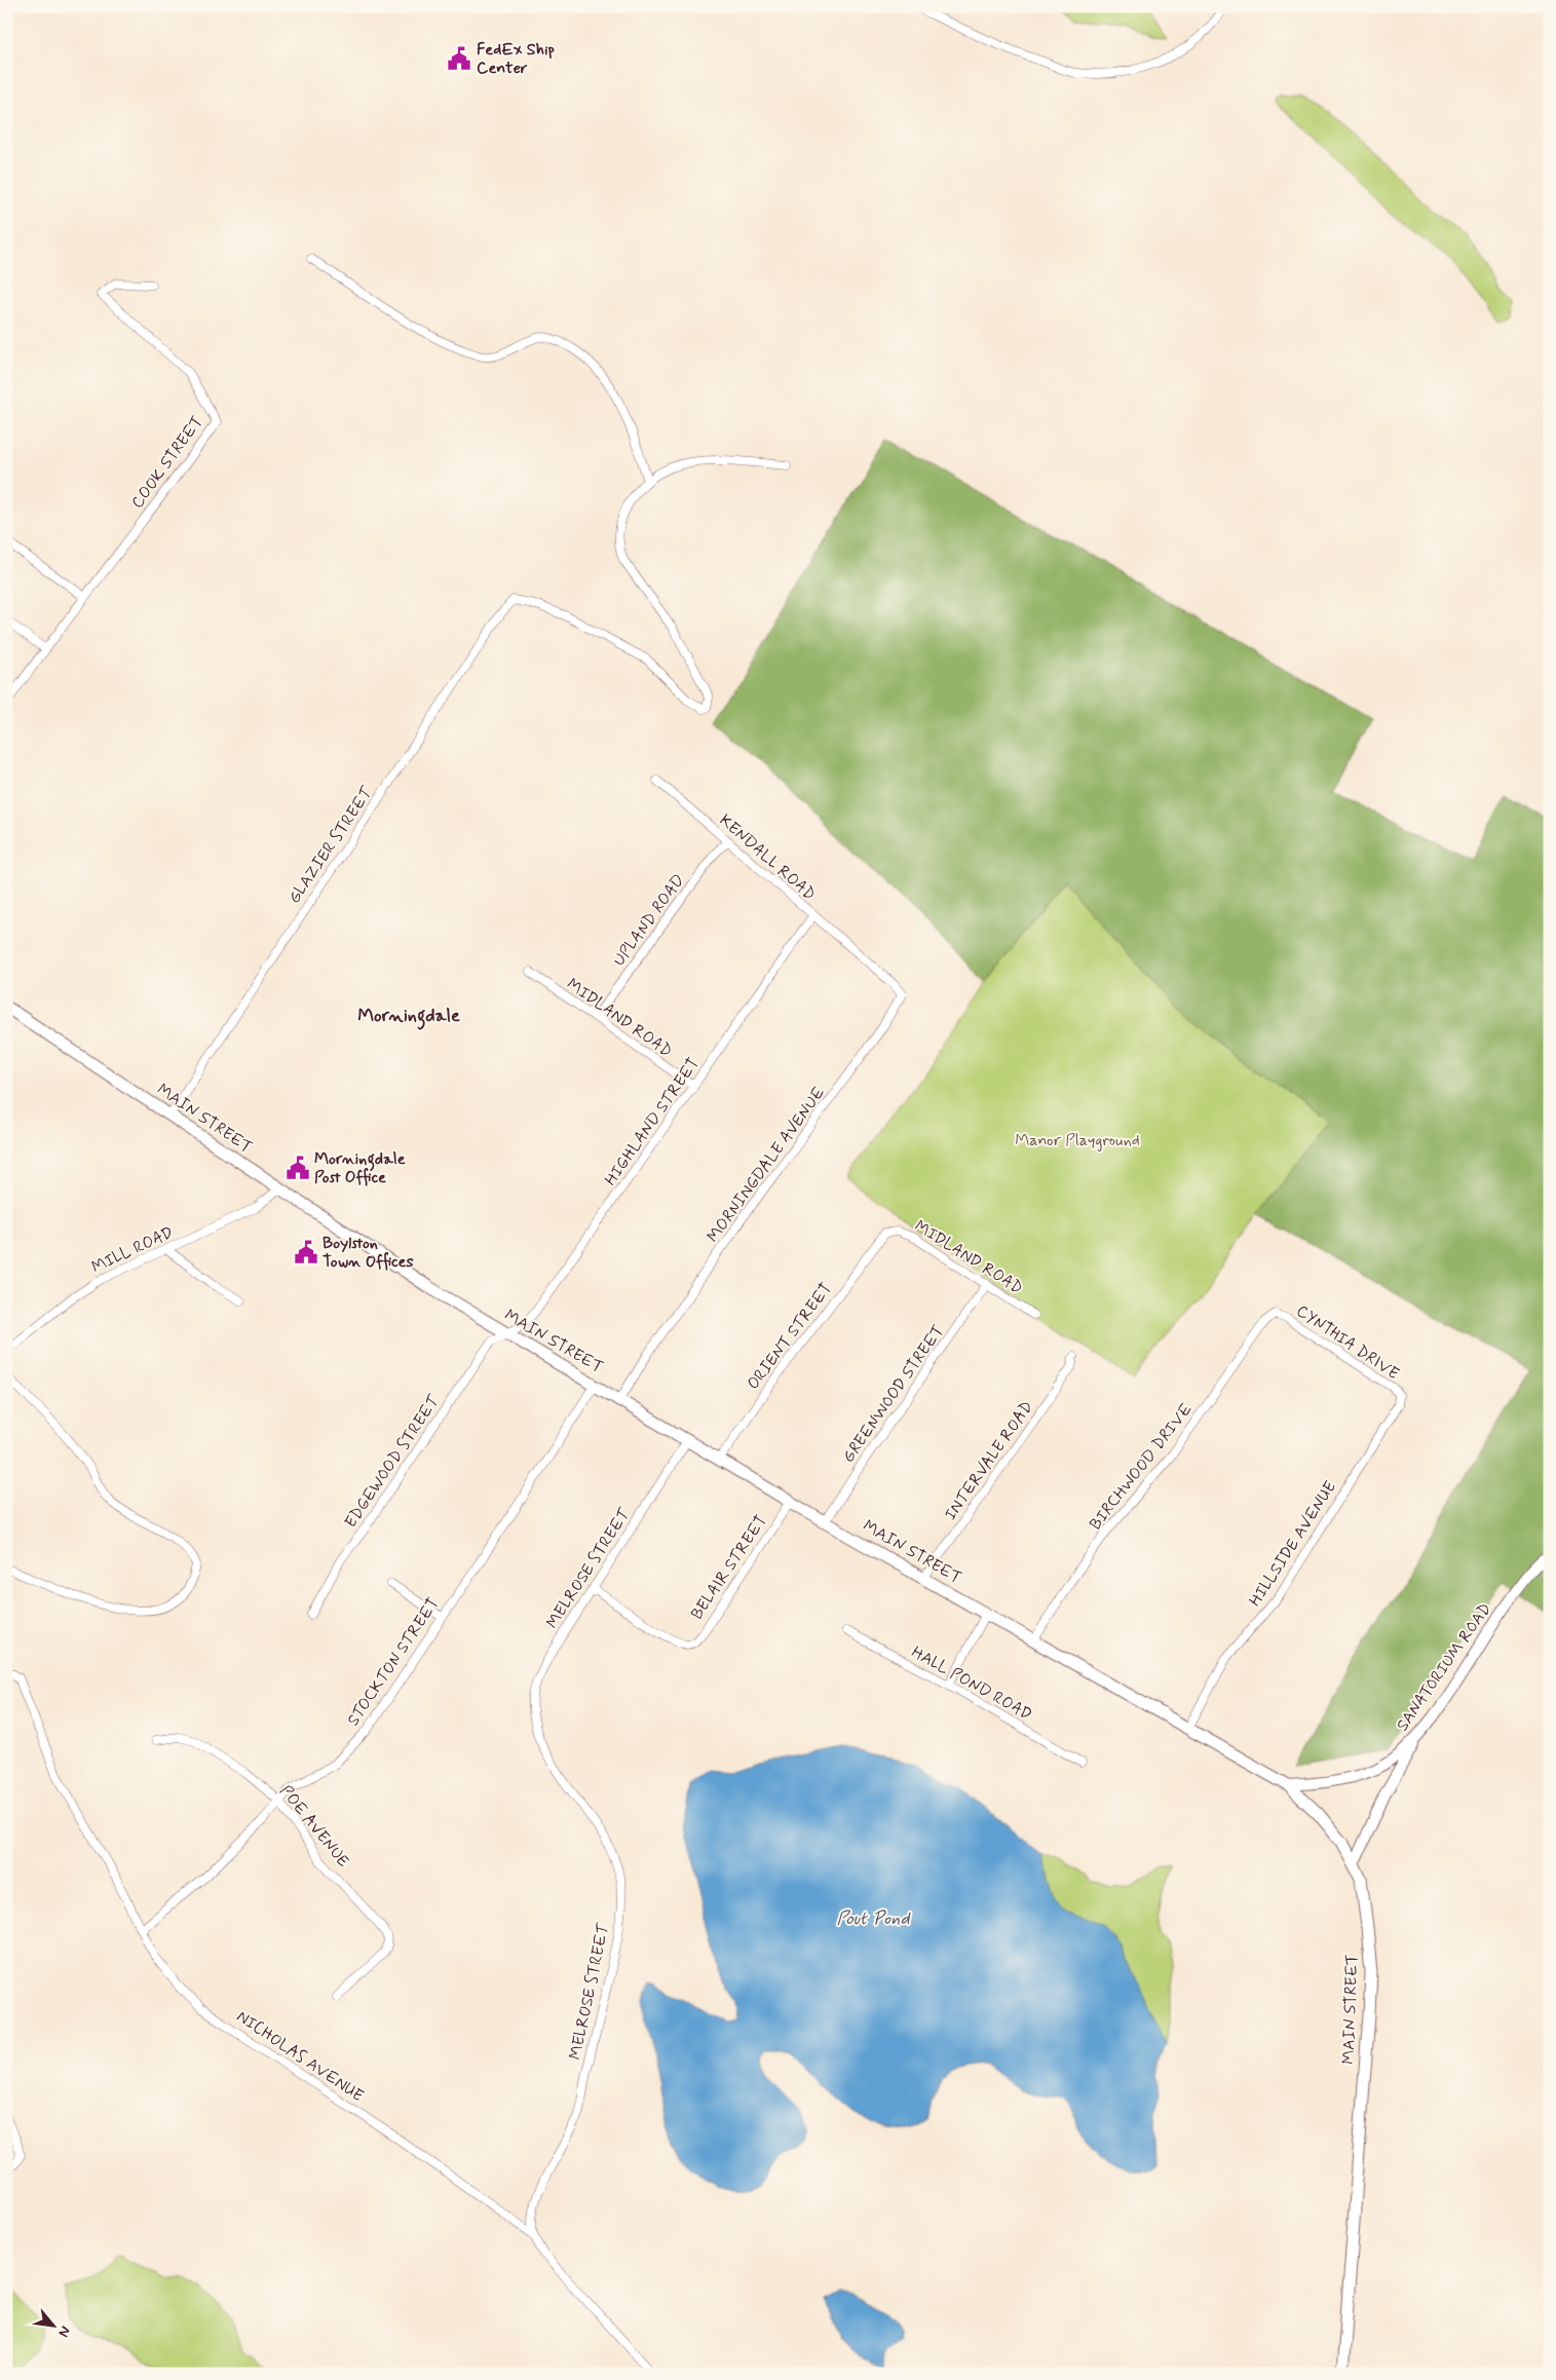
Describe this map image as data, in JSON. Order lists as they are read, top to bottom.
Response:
{
  "streets": {
    "main road": ["MAIN STREET"],
    "street": [
      "COOK STREET",
      "GLAZIER STREET",
      "KENDALL ROAD",
      "UPLAND ROAD",
      "MIDLAND ROAD",
      "HIGHLAND STREET",
      "MORNINGDALE AVENUE",
      "MILL ROAD",
      "ORIENT STREET",
      "CYNTHIA DRIVE",
      "GREENWOOD STREET",
      "INTERVALE ROAD",
      "EDGEWOOD STREET",
      "BIRCHWOOD DRIVE",
      "HILLSIDE AVENUE",
      "BELAIR STREET",
      "MELROSE STREET",
      "STOCKTON STREET",
      "SANATORIUM ROAD",
      "HALL POND ROAD",
      "POE AVENUE",
      "NICHOLAS AVENUE"
    ]
  },
  "crossings": [
    ["GLAZIER STREET", "MAIN STREET"],
    ["KENDALL ROAD", "UPLAND ROAD"],
    ["KENDALL ROAD", "HIGHLAND STREET"],
    ["KENDALL ROAD", "MORNINGDALE AVENUE"],
    ["UPLAND ROAD", "MIDLAND ROAD"],
    ["MIDLAND ROAD", "HIGHLAND STREET"],
    ["MIDLAND ROAD", "ORIENT STREET"],
    ["MIDLAND ROAD", "GREENWOOD STREET"],
    ["MAIN STREET", "HIGHLAND STREET"],
    ["MAIN STREET", "MORNINGDALE AVENUE"],
    ["MAIN STREET", "MILL ROAD"],
    ["MAIN STREET", "ORIENT STREET"],
    ["MAIN STREET", "GREENWOOD STREET"],
    ["MAIN STREET", "INTERVALE ROAD"],
    ["MAIN STREET", "EDGEWOOD STREET"],
    ["MAIN STREET", "BIRCHWOOD DRIVE"],
    ["MAIN STREET", "HILLSIDE AVENUE"],
    ["MAIN STREET", "BELAIR STREET"],
    ["MAIN STREET", "MELROSE STREET"],
    ["MAIN STREET", "STOCKTON STREET"],
    ["MAIN STREET", "SANATORIUM ROAD"],
    ["HIGHLAND STREET", "EDGEWOOD STREET"],
    ["CYNTHIA DRIVE", "BIRCHWOOD DRIVE"],
    ["CYNTHIA DRIVE", "HILLSIDE AVENUE"],
    ["BELAIR STREET", "MELROSE STREET"],
    ["MELROSE STREET", "NICHOLAS AVENUE"],
    ["STOCKTON STREET", "POE AVENUE"],
    ["STOCKTON STREET", "NICHOLAS AVENUE"]
  ],
  "districts": ["Morningdale"],
  "water": ["Pout Pond"],
  "parks": ["Manor Playground"],
  "places": {
    "public building": ["FedEx Ship Center", "Morningdale Post Office", "Boylston Town Offices"]
  },
  "north": "bottom right"
}
